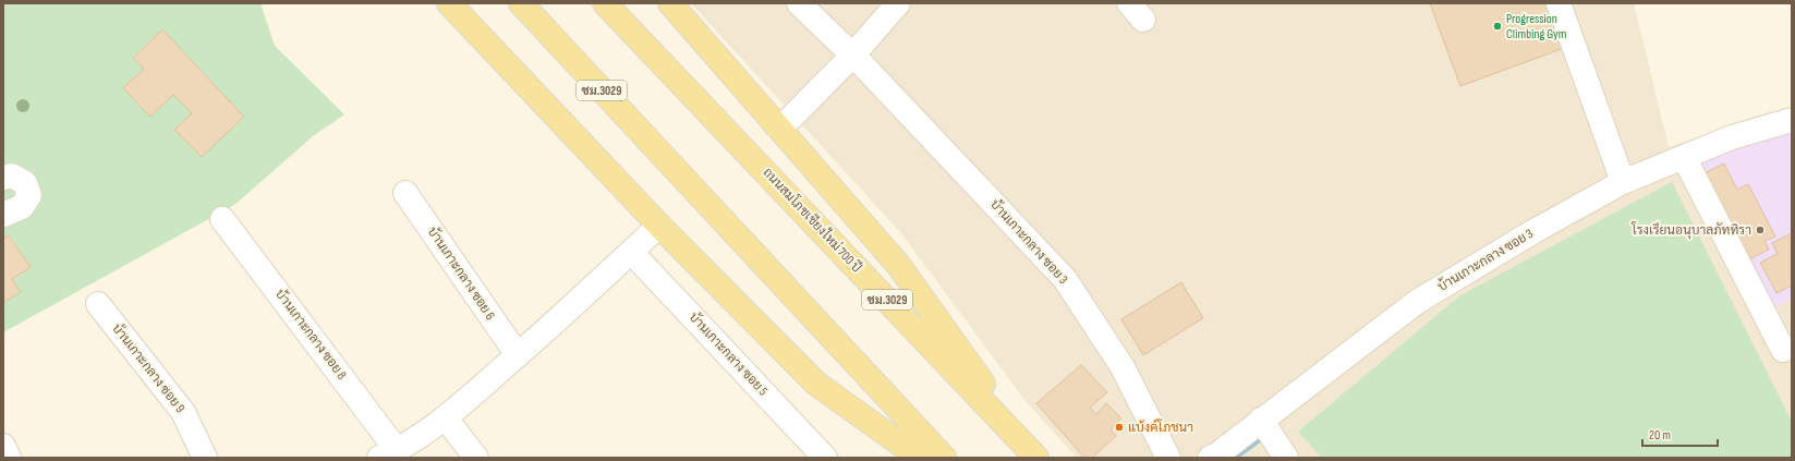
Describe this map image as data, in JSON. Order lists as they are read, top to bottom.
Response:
{
  "streets": {
    "main road": ["ชม.3029", "ถนนสมโภชเชียงใหม่ 700 ปี"],
    "street": [
      "บ้านเกาะกลาง ซอย 3",
      "บ้านเกาะกลาง ซอย 6",
      "บ้านเกาะกลาง ซอย 8",
      "บ้านเกาะกลาง ซอย 5",
      "บ้านเกาะกลาง ซอย 9"
    ]
  },
  "places": ["Progression Climbing Gym", "โรงเรียนอนุบาลภัททิรา", "แบ้งค์โภชนา"],
  "scale_bar": "20 m"
}
